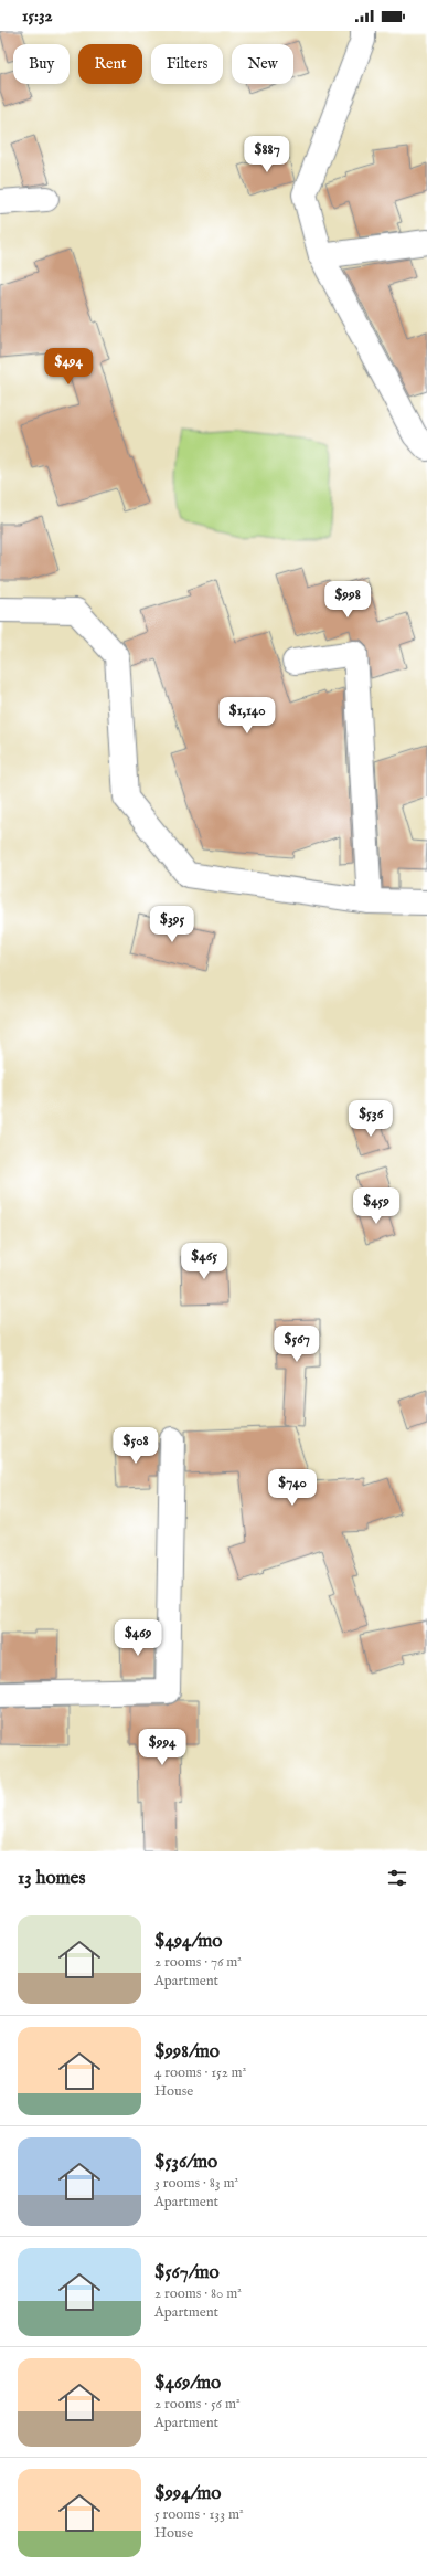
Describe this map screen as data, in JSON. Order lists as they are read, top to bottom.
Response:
{
  "page": {
    "status": "15:32",
    "chip": [
      "Buy",
      "Rent",
      "Filters",
      "New"
    ],
    "price": [
      "$887",
      "$494",
      "$998",
      "$1,140",
      "$395",
      "$536",
      "$459",
      "$465",
      "$567",
      "$508",
      "$740",
      "$469",
      "$994"
    ],
    "heading": "13 homes",
    "list": [
      {
        "name": "$494/mo",
        "note": "2 rooms · 76 m² · Apartment"
      },
      {
        "name": "$998/mo",
        "note": "4 rooms · 152 m² · House"
      },
      {
        "name": "$536/mo",
        "note": "3 rooms · 83 m² · Apartment"
      },
      {
        "name": "$567/mo",
        "note": "2 rooms · 80 m² · Apartment"
      },
      {
        "name": "$469/mo",
        "note": "2 rooms · 56 m² · Apartment"
      },
      {
        "name": "$994/mo",
        "note": "5 rooms · 133 m² · House"
      }
    ]
  }
}
